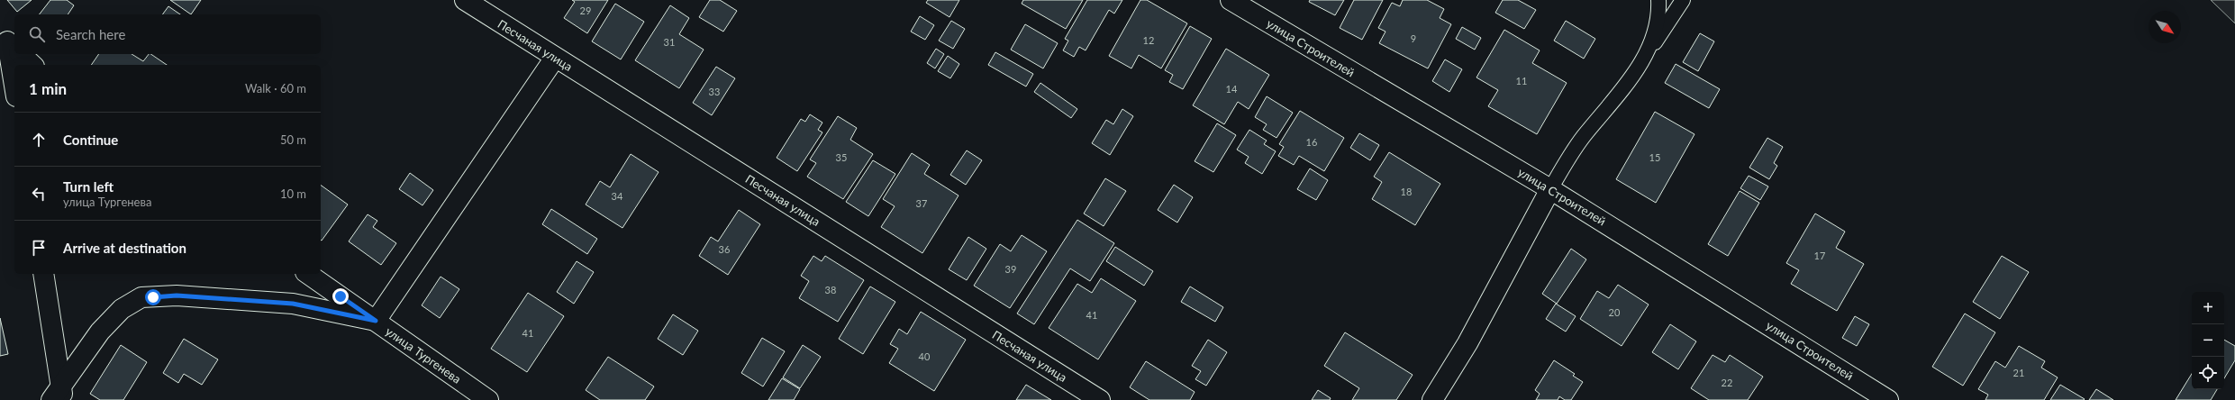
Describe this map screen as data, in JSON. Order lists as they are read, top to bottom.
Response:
{
  "streets": {
    "street": ["Песчаная улица", "улица Строителей", "улица Тургенева"]
  },
  "house_numbers": [
    "29",
    "9",
    "12",
    "31",
    "11",
    "14",
    "33",
    "16",
    "35",
    "15",
    "18",
    "34",
    "37",
    "36",
    "17",
    "39",
    "38",
    "20",
    "41",
    "41",
    "40",
    "21",
    "22"
  ],
  "north": "bottom right",
  "page": {
    "search": "Search here",
    "heading": ["1 min", "Walk · 60 m"],
    "list": [
      ["Continue", "50 m"],
      ["Turn left", "улица Тургенева", "10 m"],
      "Arrive at destination"
    ],
    "map_buttons": ["+", "−"]
  }
}
